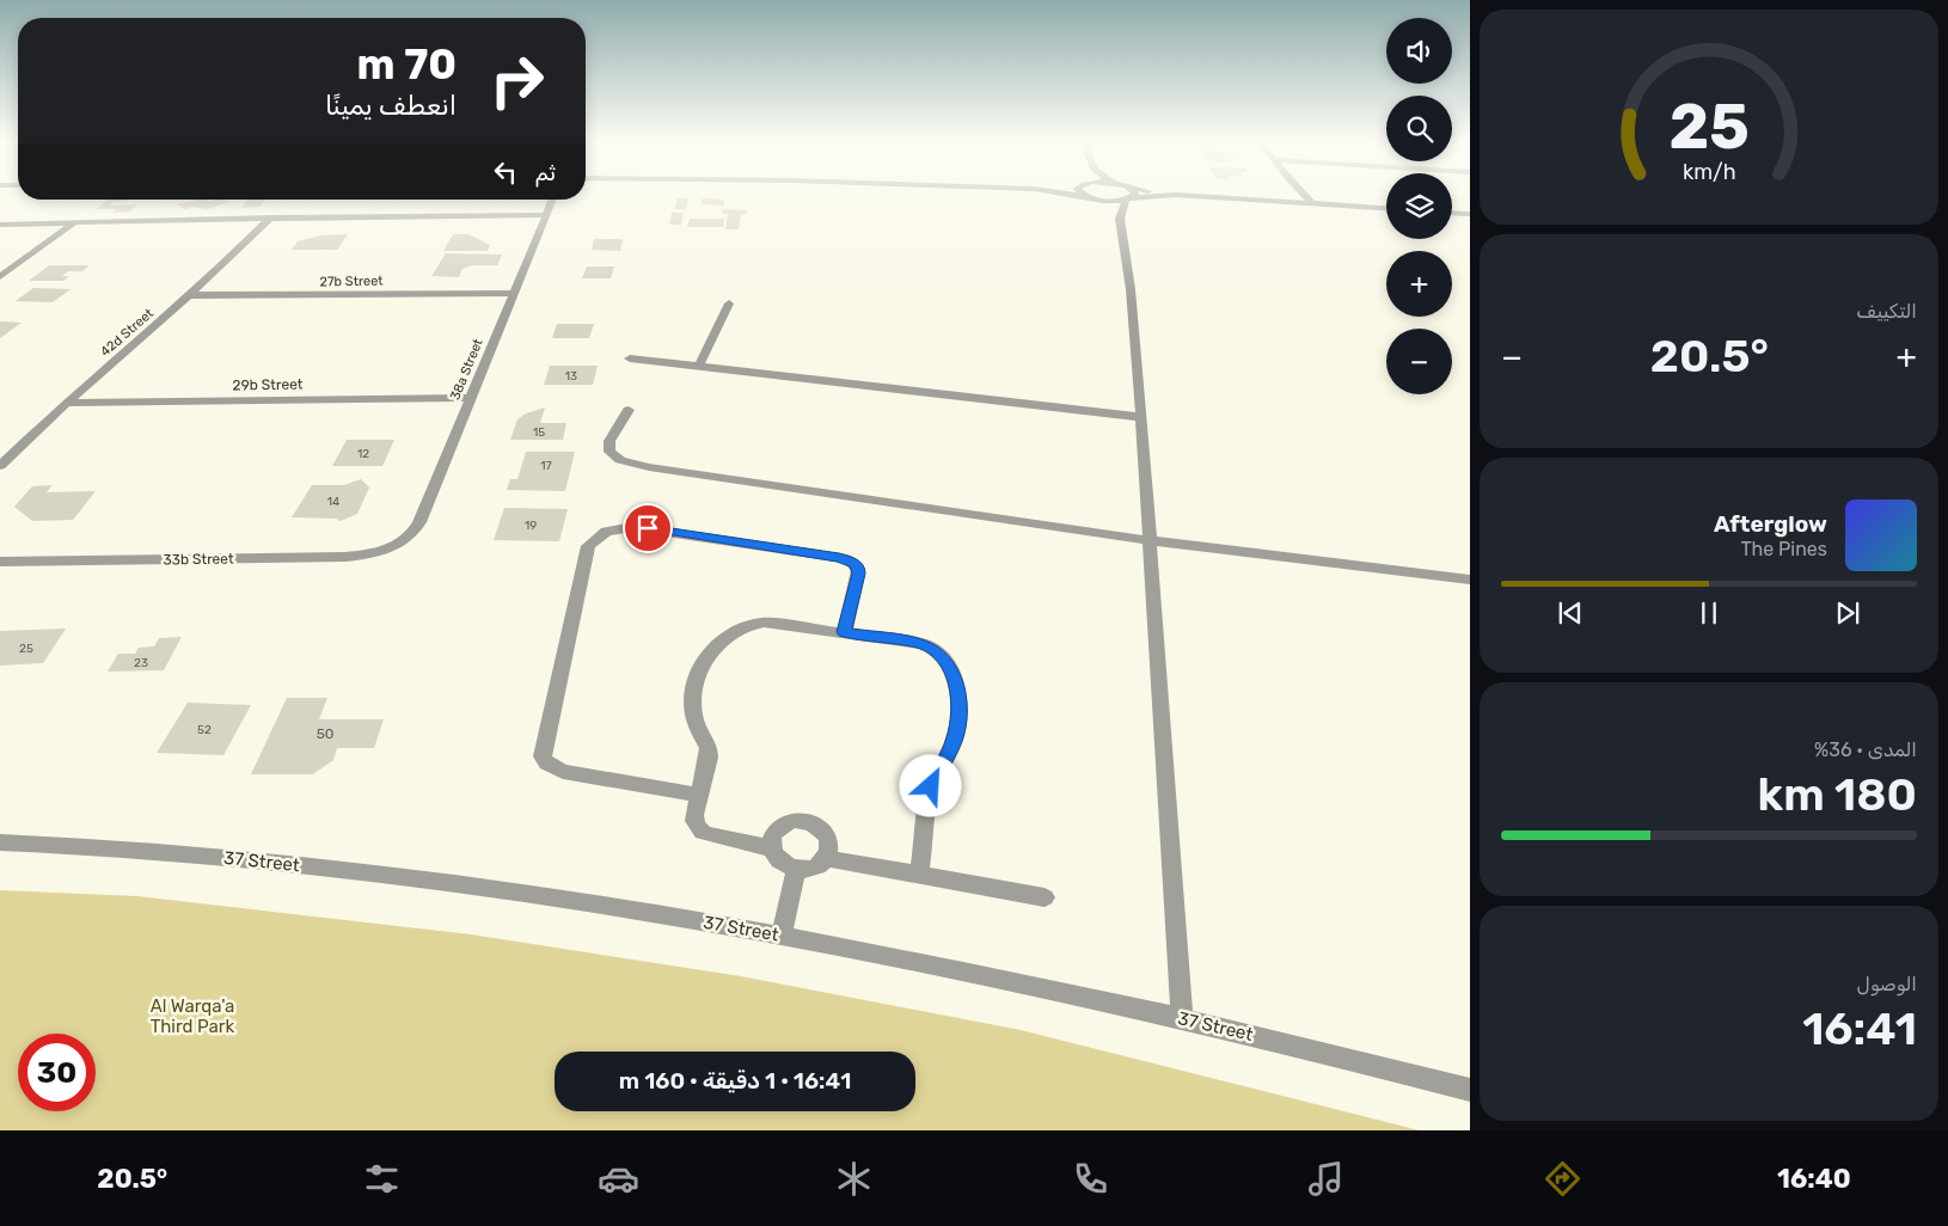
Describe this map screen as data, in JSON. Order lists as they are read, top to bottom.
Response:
{
  "streets": {
    "street": [
      "27b Street",
      "42d Street",
      "38a Street",
      "29b Street",
      "33b Street",
      "37 Street"
    ]
  },
  "crossings": [
    ["27b Street", "42d Street"],
    ["27b Street", "38a Street"],
    ["42d Street", "29b Street"],
    ["38a Street", "29b Street"],
    ["38a Street", "33b Street"]
  ],
  "parks": ["Al Warqa'a Third Park"],
  "house_numbers": [
    "13",
    "15",
    "12",
    "17",
    "14",
    "19",
    "25",
    "23",
    "52",
    "50"
  ],
  "page": {
    "map_buttons": ["+", "−"],
    "turn": ["70 m", "انعطف يمينًا"],
    "then": "ثم",
    "tile": [
      "التكييف",
      ["المدى · 36%", "180 km"],
      ["الوصول", "16:41"]
    ],
    "heat": ["−", "20.5°", "+"],
    "song": ["Afterglow", "The Pines"],
    "limit": "30",
    "trip": "16:41 · 1 دقيقة · 160 m",
    "tabs": ["16:40", "20.5°"],
    "gauge": ["25", "km/h"]
  }
}
